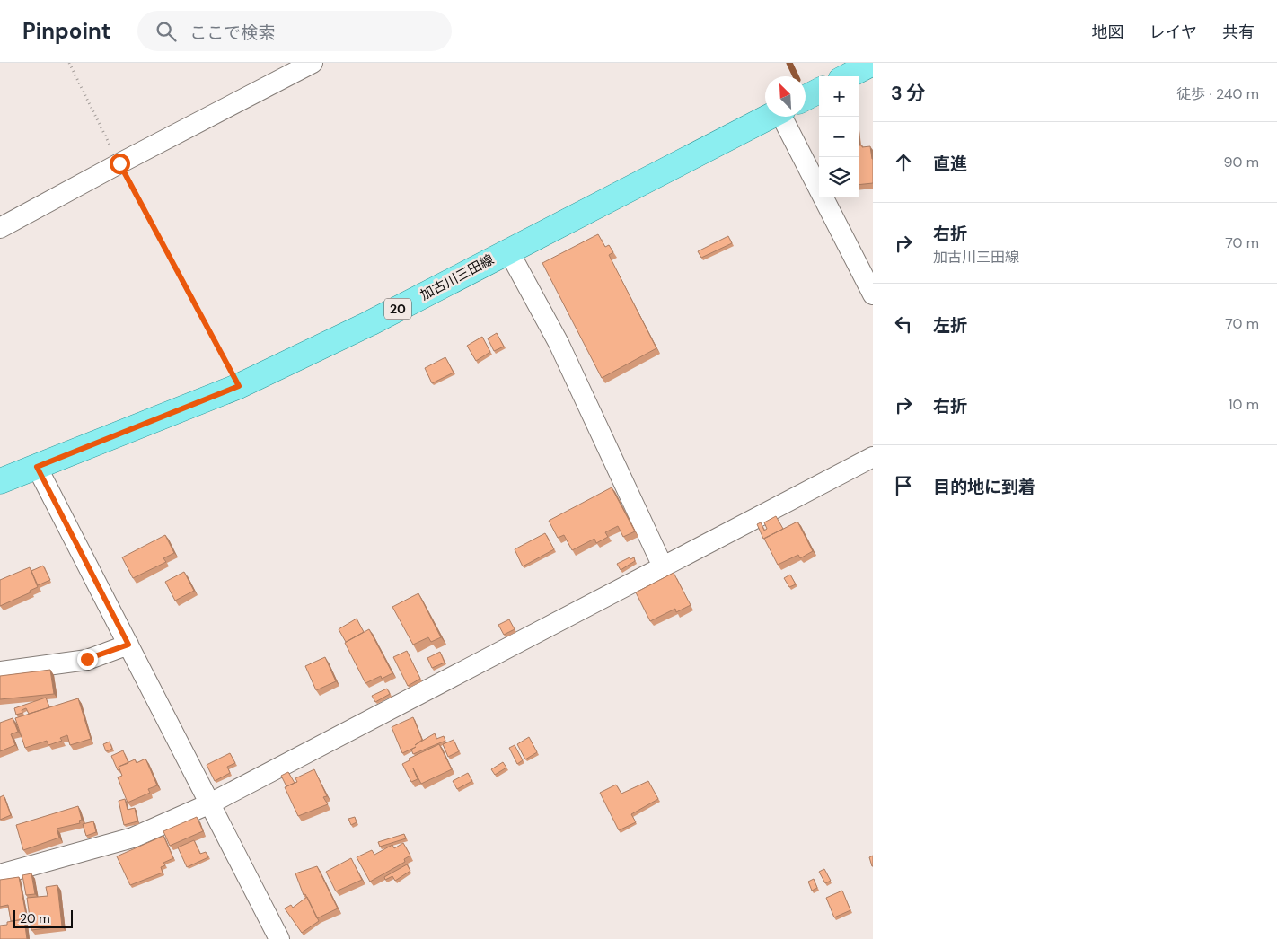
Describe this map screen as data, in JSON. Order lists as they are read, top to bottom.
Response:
{
  "streets": {
    "main road": ["加古川三田線", "20"]
  },
  "scale_bar": "20 m",
  "north": "top left",
  "page": {
    "header": "Pinpoint",
    "search": "ここで検索",
    "nav": ["地図", "レイヤ", "共有"],
    "heading": ["3 分", "徒歩 · 240 m"],
    "map_buttons": ["+", "−"],
    "list": [
      ["直進", "90 m"],
      ["右折", "加古川三田線", "70 m"],
      ["左折", "70 m"],
      ["右折", "10 m"],
      "目的地に到着"
    ],
    "scale": "20 m"
  }
}
